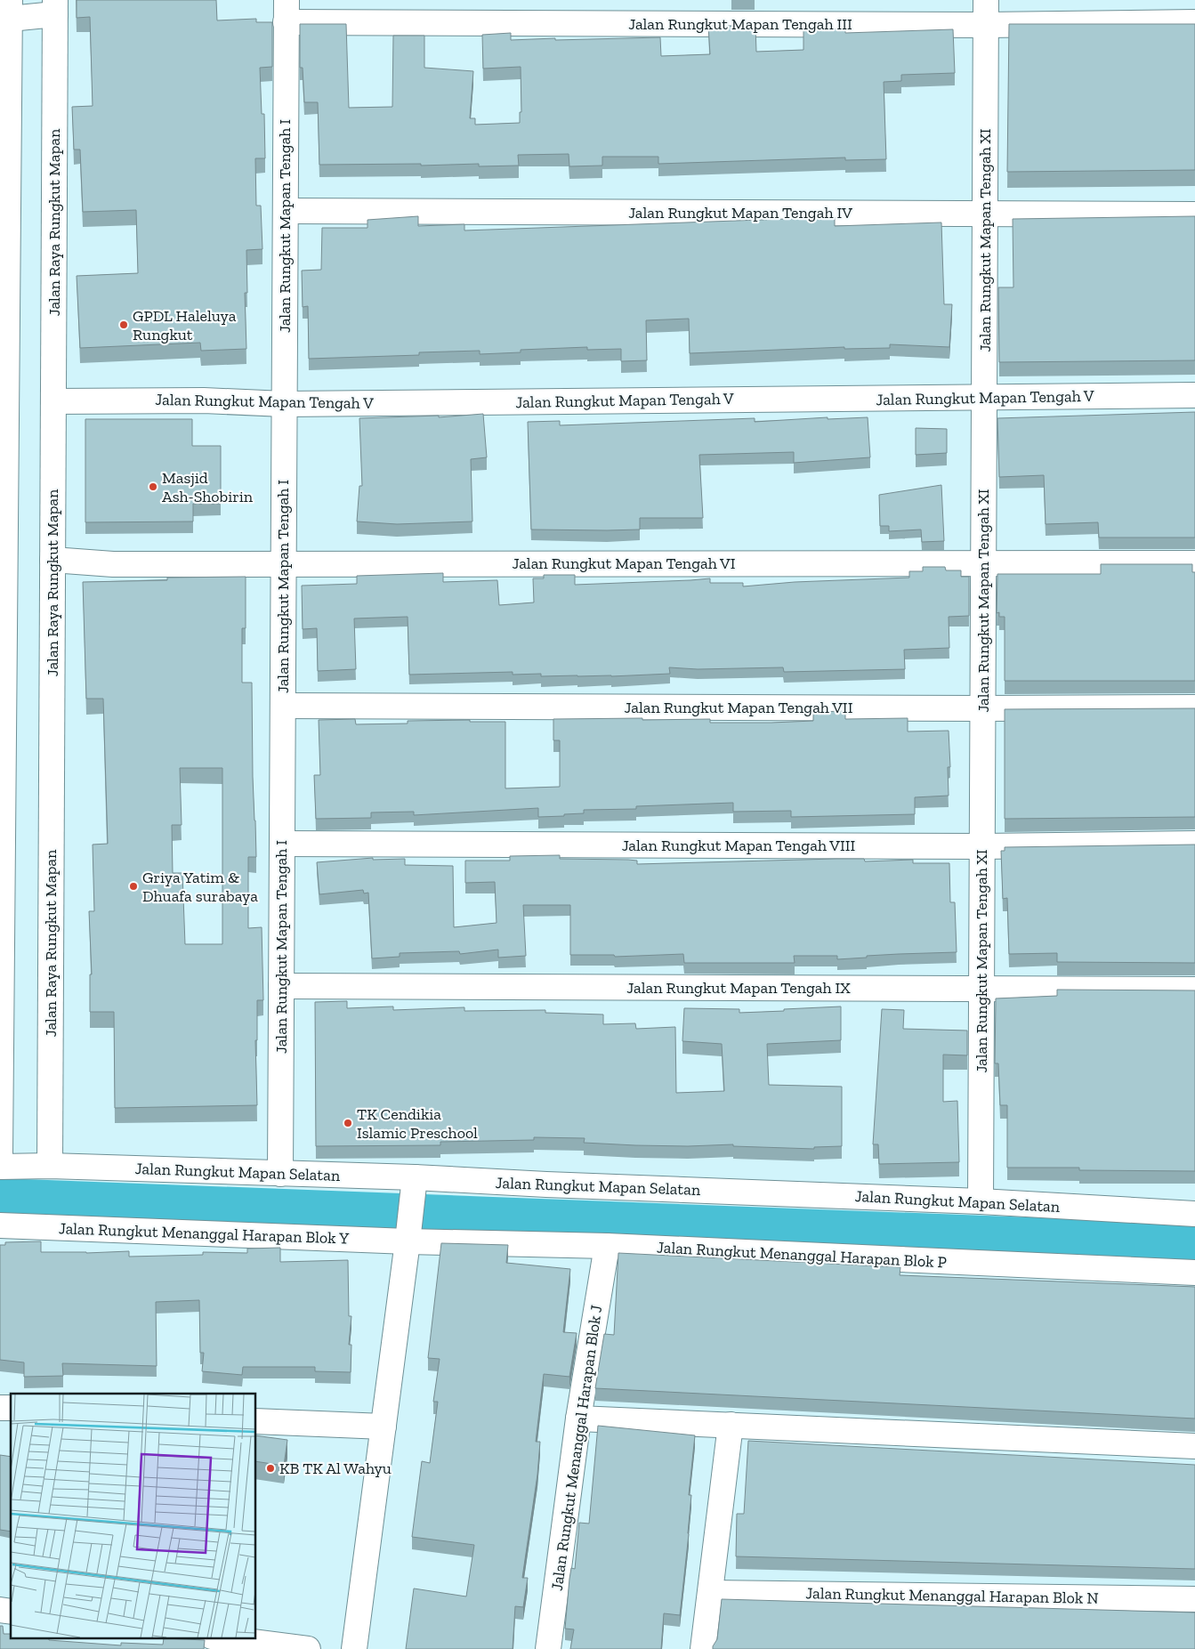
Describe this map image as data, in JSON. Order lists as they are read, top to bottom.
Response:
{
  "streets": {
    "street": [
      "Jalan Rungkut Mapan Tengah III",
      "Jalan Rungkut Mapan Tengah IV",
      "Jalan Raya Rungkut Mapan",
      "Jalan Rungkut Mapan Tengah I",
      "Jalan Rungkut Mapan Tengah XI",
      "Jalan Rungkut Mapan Tengah V",
      "Jalan Rungkut Mapan Tengah VI",
      "Jalan Rungkut Mapan Tengah VII",
      "Jalan Rungkut Mapan Tengah VIII",
      "Jalan Rungkut Mapan Tengah IX",
      "Jalan Rungkut Mapan Selatan",
      "Jalan Rungkut Menanggal Harapan Blok Y",
      "Jalan Rungkut Menanggal Harapan Blok P",
      "Jalan Rungkut Menanggal Harapan Blok J",
      "Jalan Rungkut Menanggal Harapan Blok N"
    ]
  },
  "crossings": [
    ["Jalan Rungkut Mapan Tengah III", "Jalan Rungkut Mapan Tengah I"],
    ["Jalan Rungkut Mapan Tengah III", "Jalan Rungkut Mapan Tengah XI"],
    ["Jalan Rungkut Mapan Tengah IV", "Jalan Rungkut Mapan Tengah I"],
    ["Jalan Rungkut Mapan Tengah IV", "Jalan Rungkut Mapan Tengah XI"],
    ["Jalan Raya Rungkut Mapan", "Jalan Rungkut Mapan Tengah V"],
    ["Jalan Raya Rungkut Mapan", "Jalan Rungkut Mapan Tengah VI"],
    ["Jalan Raya Rungkut Mapan", "Jalan Rungkut Mapan Selatan"],
    ["Jalan Rungkut Mapan Tengah I", "Jalan Rungkut Mapan Tengah V"],
    ["Jalan Rungkut Mapan Tengah I", "Jalan Rungkut Mapan Tengah VI"],
    ["Jalan Rungkut Mapan Tengah I", "Jalan Rungkut Mapan Tengah VII"],
    ["Jalan Rungkut Mapan Tengah I", "Jalan Rungkut Mapan Tengah VIII"],
    ["Jalan Rungkut Mapan Tengah I", "Jalan Rungkut Mapan Tengah IX"],
    ["Jalan Rungkut Mapan Tengah I", "Jalan Rungkut Mapan Selatan"],
    ["Jalan Rungkut Mapan Tengah XI", "Jalan Rungkut Mapan Tengah V"],
    ["Jalan Rungkut Mapan Tengah XI", "Jalan Rungkut Mapan Tengah VI"],
    ["Jalan Rungkut Mapan Tengah XI", "Jalan Rungkut Mapan Tengah VII"],
    ["Jalan Rungkut Mapan Tengah XI", "Jalan Rungkut Mapan Tengah VIII"],
    ["Jalan Rungkut Mapan Tengah XI", "Jalan Rungkut Mapan Tengah IX"],
    ["Jalan Rungkut Mapan Tengah XI", "Jalan Rungkut Mapan Selatan"],
    ["Jalan Rungkut Menanggal Harapan Blok Y", "Jalan Rungkut Menanggal Harapan Blok P"],
    ["Jalan Rungkut Menanggal Harapan Blok P", "Jalan Rungkut Menanggal Harapan Blok J"]
  ],
  "places": [
    "GPDL Haleluya Rungkut",
    "Masjid Ash-Shobirin",
    "Griya Yatim & Dhuafa surabaya",
    "TK Cendikia Islamic Preschool",
    "KB TK Al Wahyu"
  ]
}
